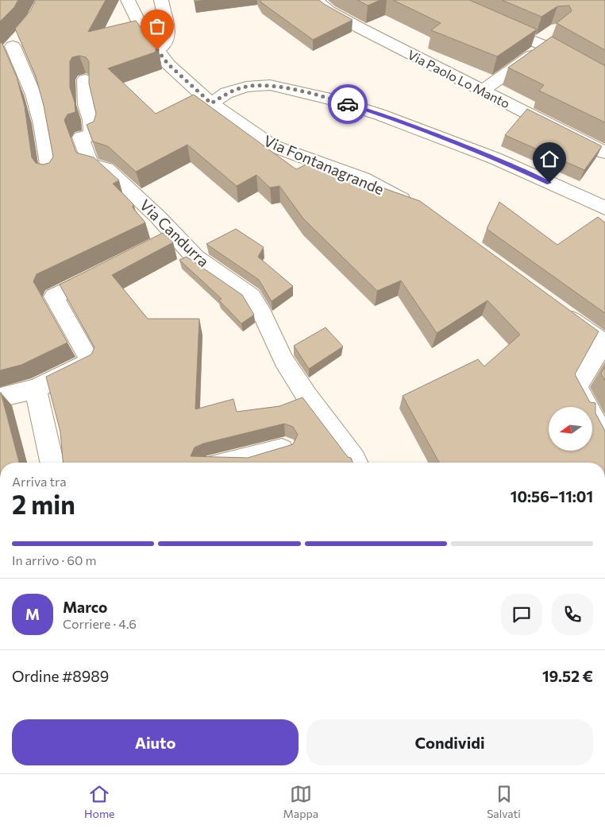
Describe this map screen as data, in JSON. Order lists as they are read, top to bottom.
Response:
{
  "streets": {
    "street": ["Via Paolo Lo Manto", "Via Fontanagrande", "Via Candurra"]
  },
  "north": "left",
  "page": {
    "heading": ["2 min", "Arriva tra", "10:56–11:01"],
    "panel": [
      "Marco",
      "Corriere · 4.6",
      "Ordine #8989",
      "19.52 €"
    ],
    "bar": "In arrivo · 60 m",
    "round": "M",
    "buttons": ["Aiuto", "Condividi"],
    "tabs": ["Home", "Mappa", "Salvati"]
  }
}
